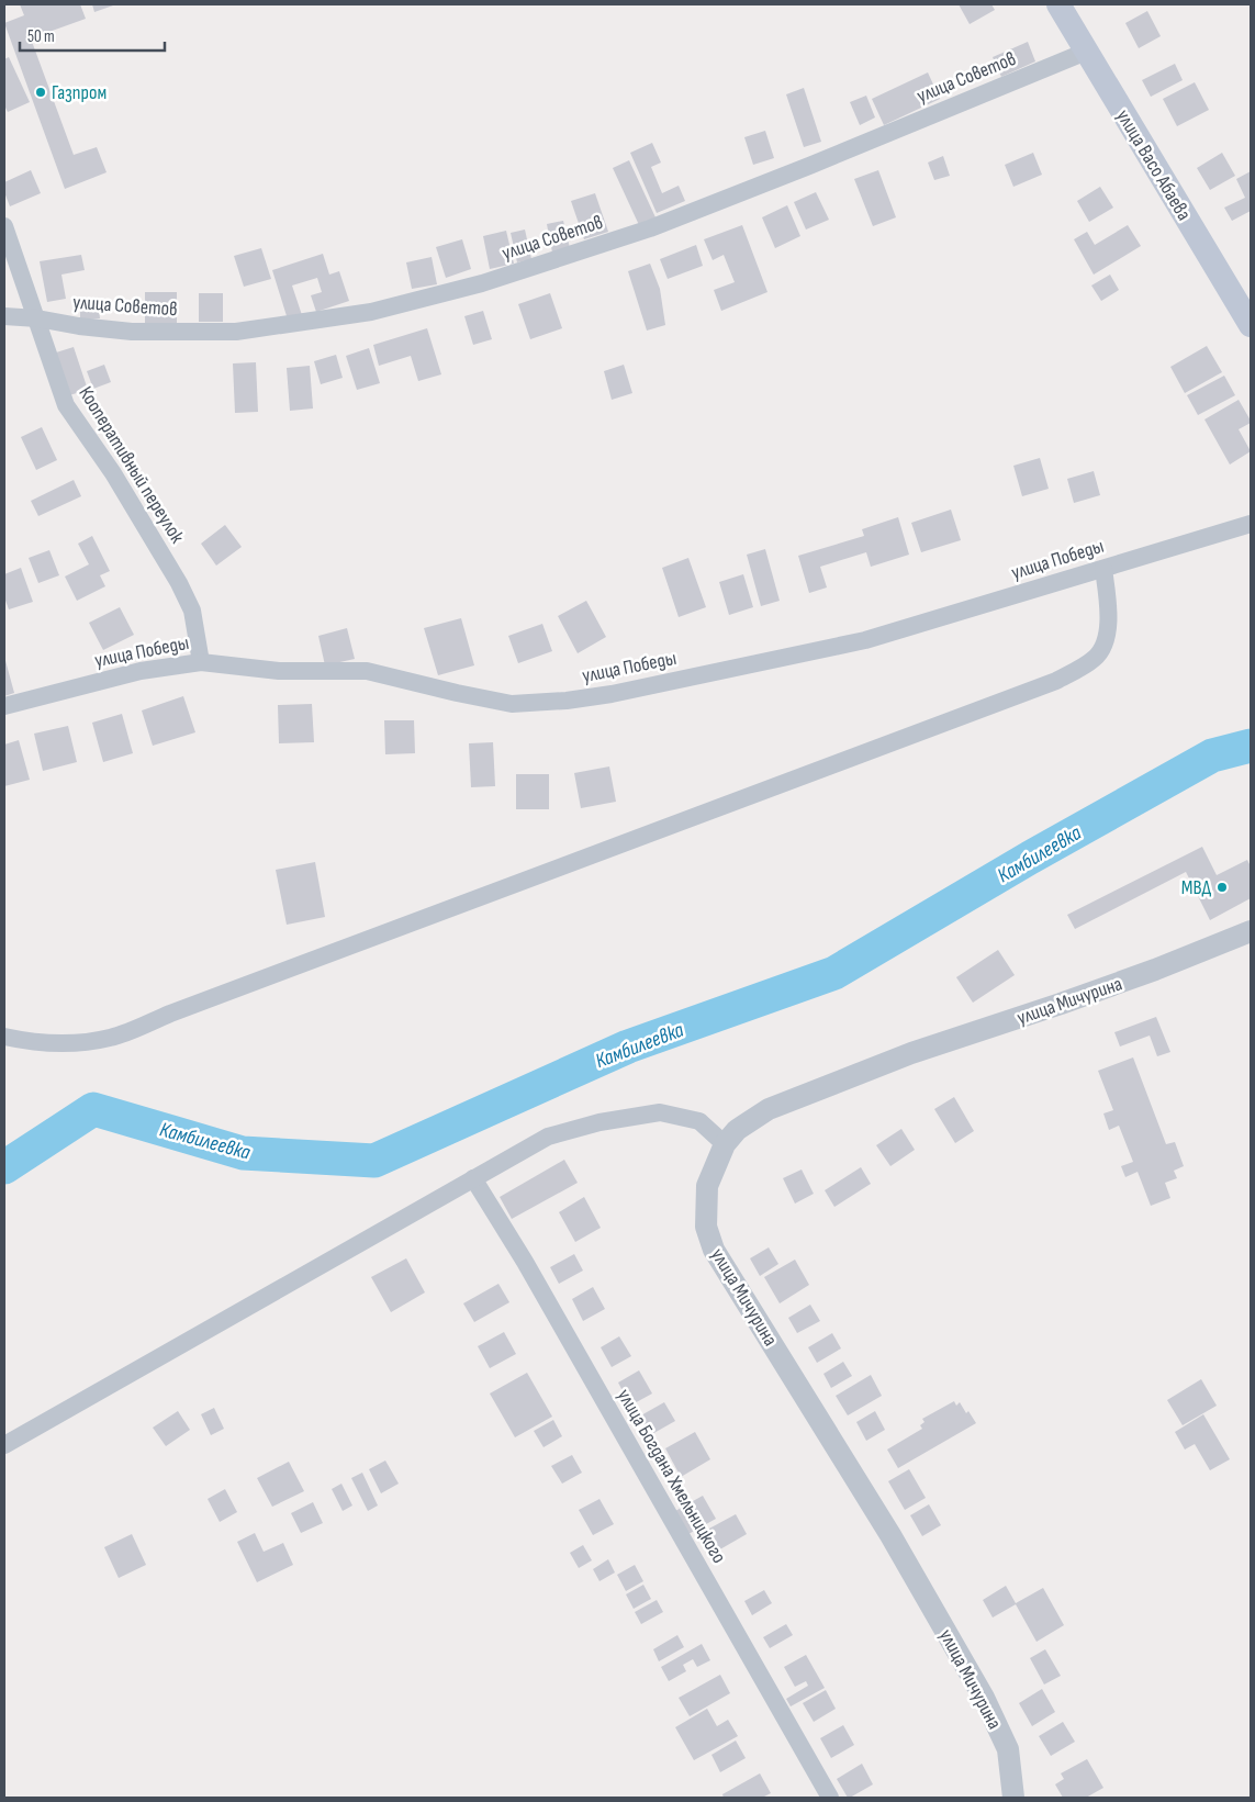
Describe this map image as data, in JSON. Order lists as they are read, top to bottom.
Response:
{
  "streets": {
    "main road": ["улица Васо Абаева"],
    "street": [
      "улица Советов",
      "Кооперативный переулок",
      "улица Победы",
      "улица Мичурина",
      "улица Богдана Хмельницкого"
    ]
  },
  "crossings": [
    ["улица Советов", "улица Васо Абаева"],
    ["улица Советов", "Кооперативный переулок"],
    ["Кооперативный переулок", "улица Победы"]
  ],
  "water": ["Камбилеевка"],
  "places": ["Газпром", "МВД"],
  "scale_bar": "50 m"
}
